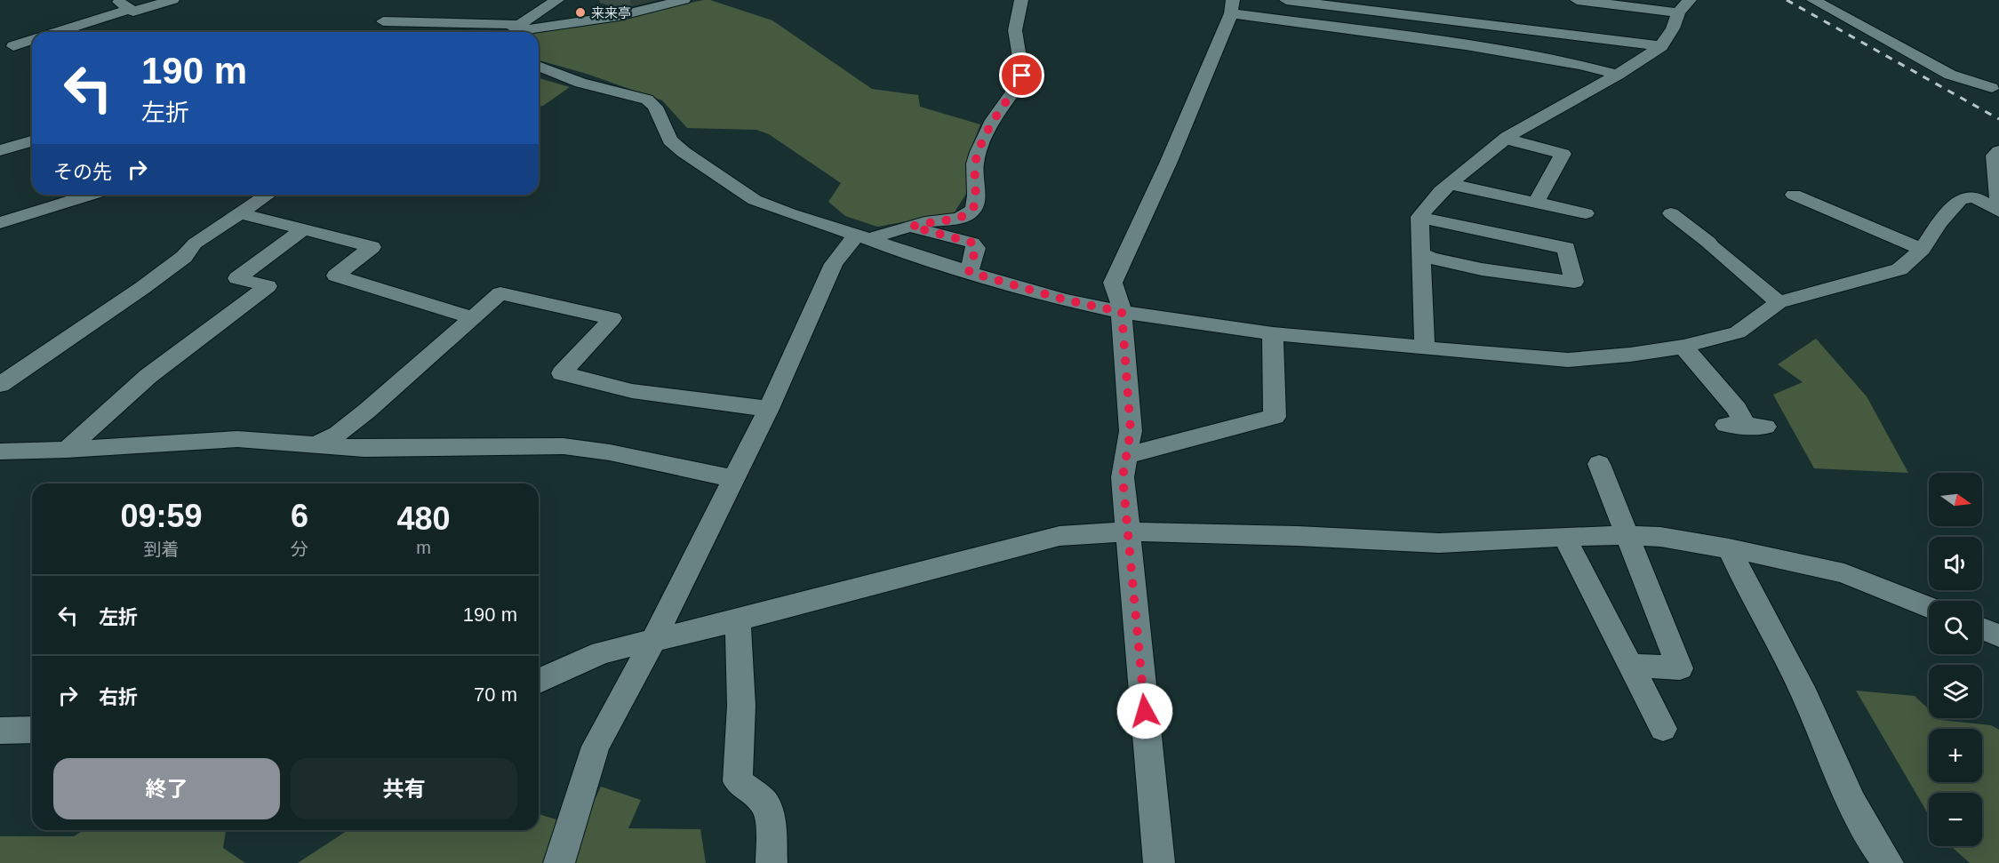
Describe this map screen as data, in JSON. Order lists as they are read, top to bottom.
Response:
{
  "places": ["来来亭"],
  "north": "right",
  "page": {
    "turn": ["190 m", "左折"],
    "then": "その先",
    "map_buttons": ["+", "−"],
    "eta": [
      "09:59",
      "到着",
      "6",
      "分",
      "480",
      "m"
    ],
    "list": [
      {
        "name": "左折",
        "value": "190 m"
      },
      {
        "name": "右折",
        "value": "70 m"
      }
    ],
    "buttons": ["終了", "共有"]
  }
}
